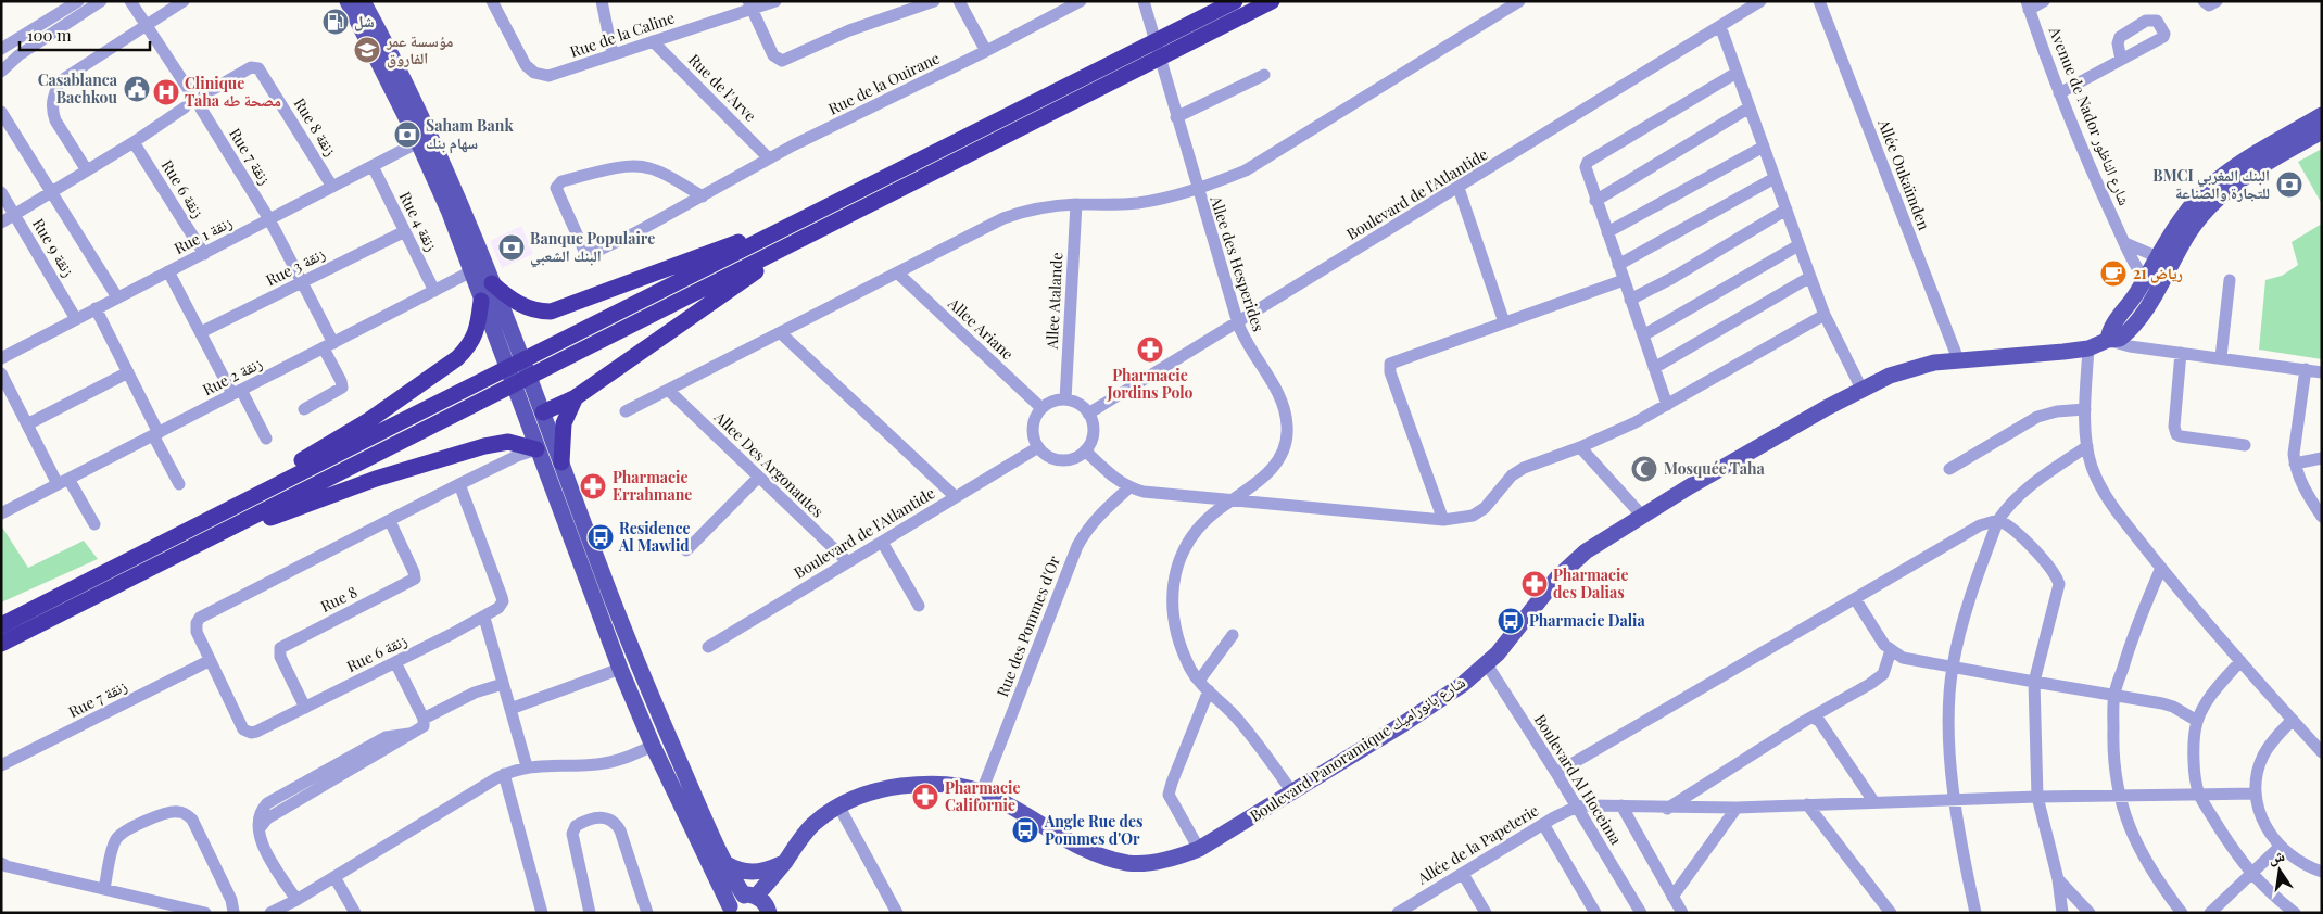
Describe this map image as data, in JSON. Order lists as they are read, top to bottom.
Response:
{
  "streets": {
    "main road": ["Boulevard Panoramique شارع بانوراميك"],
    "street": [
      "Rue de la Caline",
      "Rue de la Ouirane",
      "Rue de l'Arve",
      "Avenue de Nador شارع الناظور",
      "Rue 8 زنقة",
      "Rue 7 زنقة",
      "Allée Oukaïmden",
      "Rue 6 زنقة",
      "Boulevard de l'Atlantide",
      "Rue 4 زنقة",
      "Rue 1 زنقة",
      "Rue 9 زنقة",
      "Allee des Hesperides",
      "Rue 3 زنقة",
      "Allee Atalande",
      "Allee Ariane",
      "Rue 2 زنقة",
      "Allee Des Argonautes",
      "Rue 8",
      "Rue des Pommes d'Or",
      "Boulevard Al Hoceima",
      "Allée de la Papeterie"
    ]
  },
  "crossings": [
    ["Rue de la Caline", "Rue de l'Arve"],
    ["Rue de la Ouirane", "Rue de l'Arve"],
    ["Avenue de Nador شارع الناظور", "Boulevard Panoramique شارع بانوراميك"],
    ["Rue 8 زنقة", "Rue 7 زنقة"],
    ["Rue 8 زنقة", "Rue 1 زنقة"],
    ["Rue 7 زنقة", "Rue 6 زنقة"],
    ["Rue 7 زنقة", "Rue 1 زنقة"],
    ["Rue 7 زنقة", "Rue 3 زنقة"],
    ["Rue 7 زنقة", "Rue 2 زنقة"],
    ["Allée Oukaïmden", "Boulevard Panoramique شارع بانوراميك"],
    ["Rue 6 زنقة", "Rue 1 زنقة"],
    ["Rue 6 زنقة", "Rue 8"],
    ["Boulevard de l'Atlantide", "Allee des Hesperides"],
    ["Boulevard de l'Atlantide", "Allee Atalande"],
    ["Boulevard de l'Atlantide", "Allee Ariane"],
    ["Boulevard de l'Atlantide", "Allee Des Argonautes"],
    ["Rue 4 زنقة", "Rue 1 زنقة"],
    ["Rue 4 زنقة", "Rue 3 زنقة"],
    ["Rue 4 زنقة", "Rue 2 زنقة"],
    ["Rue 1 زنقة", "Rue 9 زنقة"],
    ["Allee des Hesperides", "Boulevard Panoramique شارع بانوراميك"],
    ["Allee Atalande", "Allee Ariane"],
    ["Rue des Pommes d'Or", "Boulevard Panoramique شارع بانوراميك"],
    ["Boulevard Panoramique شارع بانوراميك", "Boulevard Al Hoceima"],
    ["Boulevard Al Hoceima", "Allée de la Papeterie"]
  ],
  "places": {
    "fuel station": ["شل"],
    "school or university": ["مؤسسة عمر الفاروق"],
    "public building": ["Casablanca Bachkou"],
    "hospital": ["Clinique Taha مصحة طه"],
    "bank": ["Saham Bank سهام بنك", "BMCI البنك المغربي للتجارة والصناعة", "Banque Populaire البنك الشعبي"],
    "cafe": ["رياض 21"],
    "pharmacy": [
      "Pharmacie Jordins Polo",
      "Pharmacie Errahmane",
      "Pharmacie des Dalias",
      "Pharmacie Californie"
    ],
    "mosque": ["Mosquée Taha"],
    "bus stop": ["Residence Al Mawlid", "Pharmacie Dalia", "Angle Rue des Pommes d'Or"]
  },
  "scale_bar": "100 m",
  "north": "top"
}
